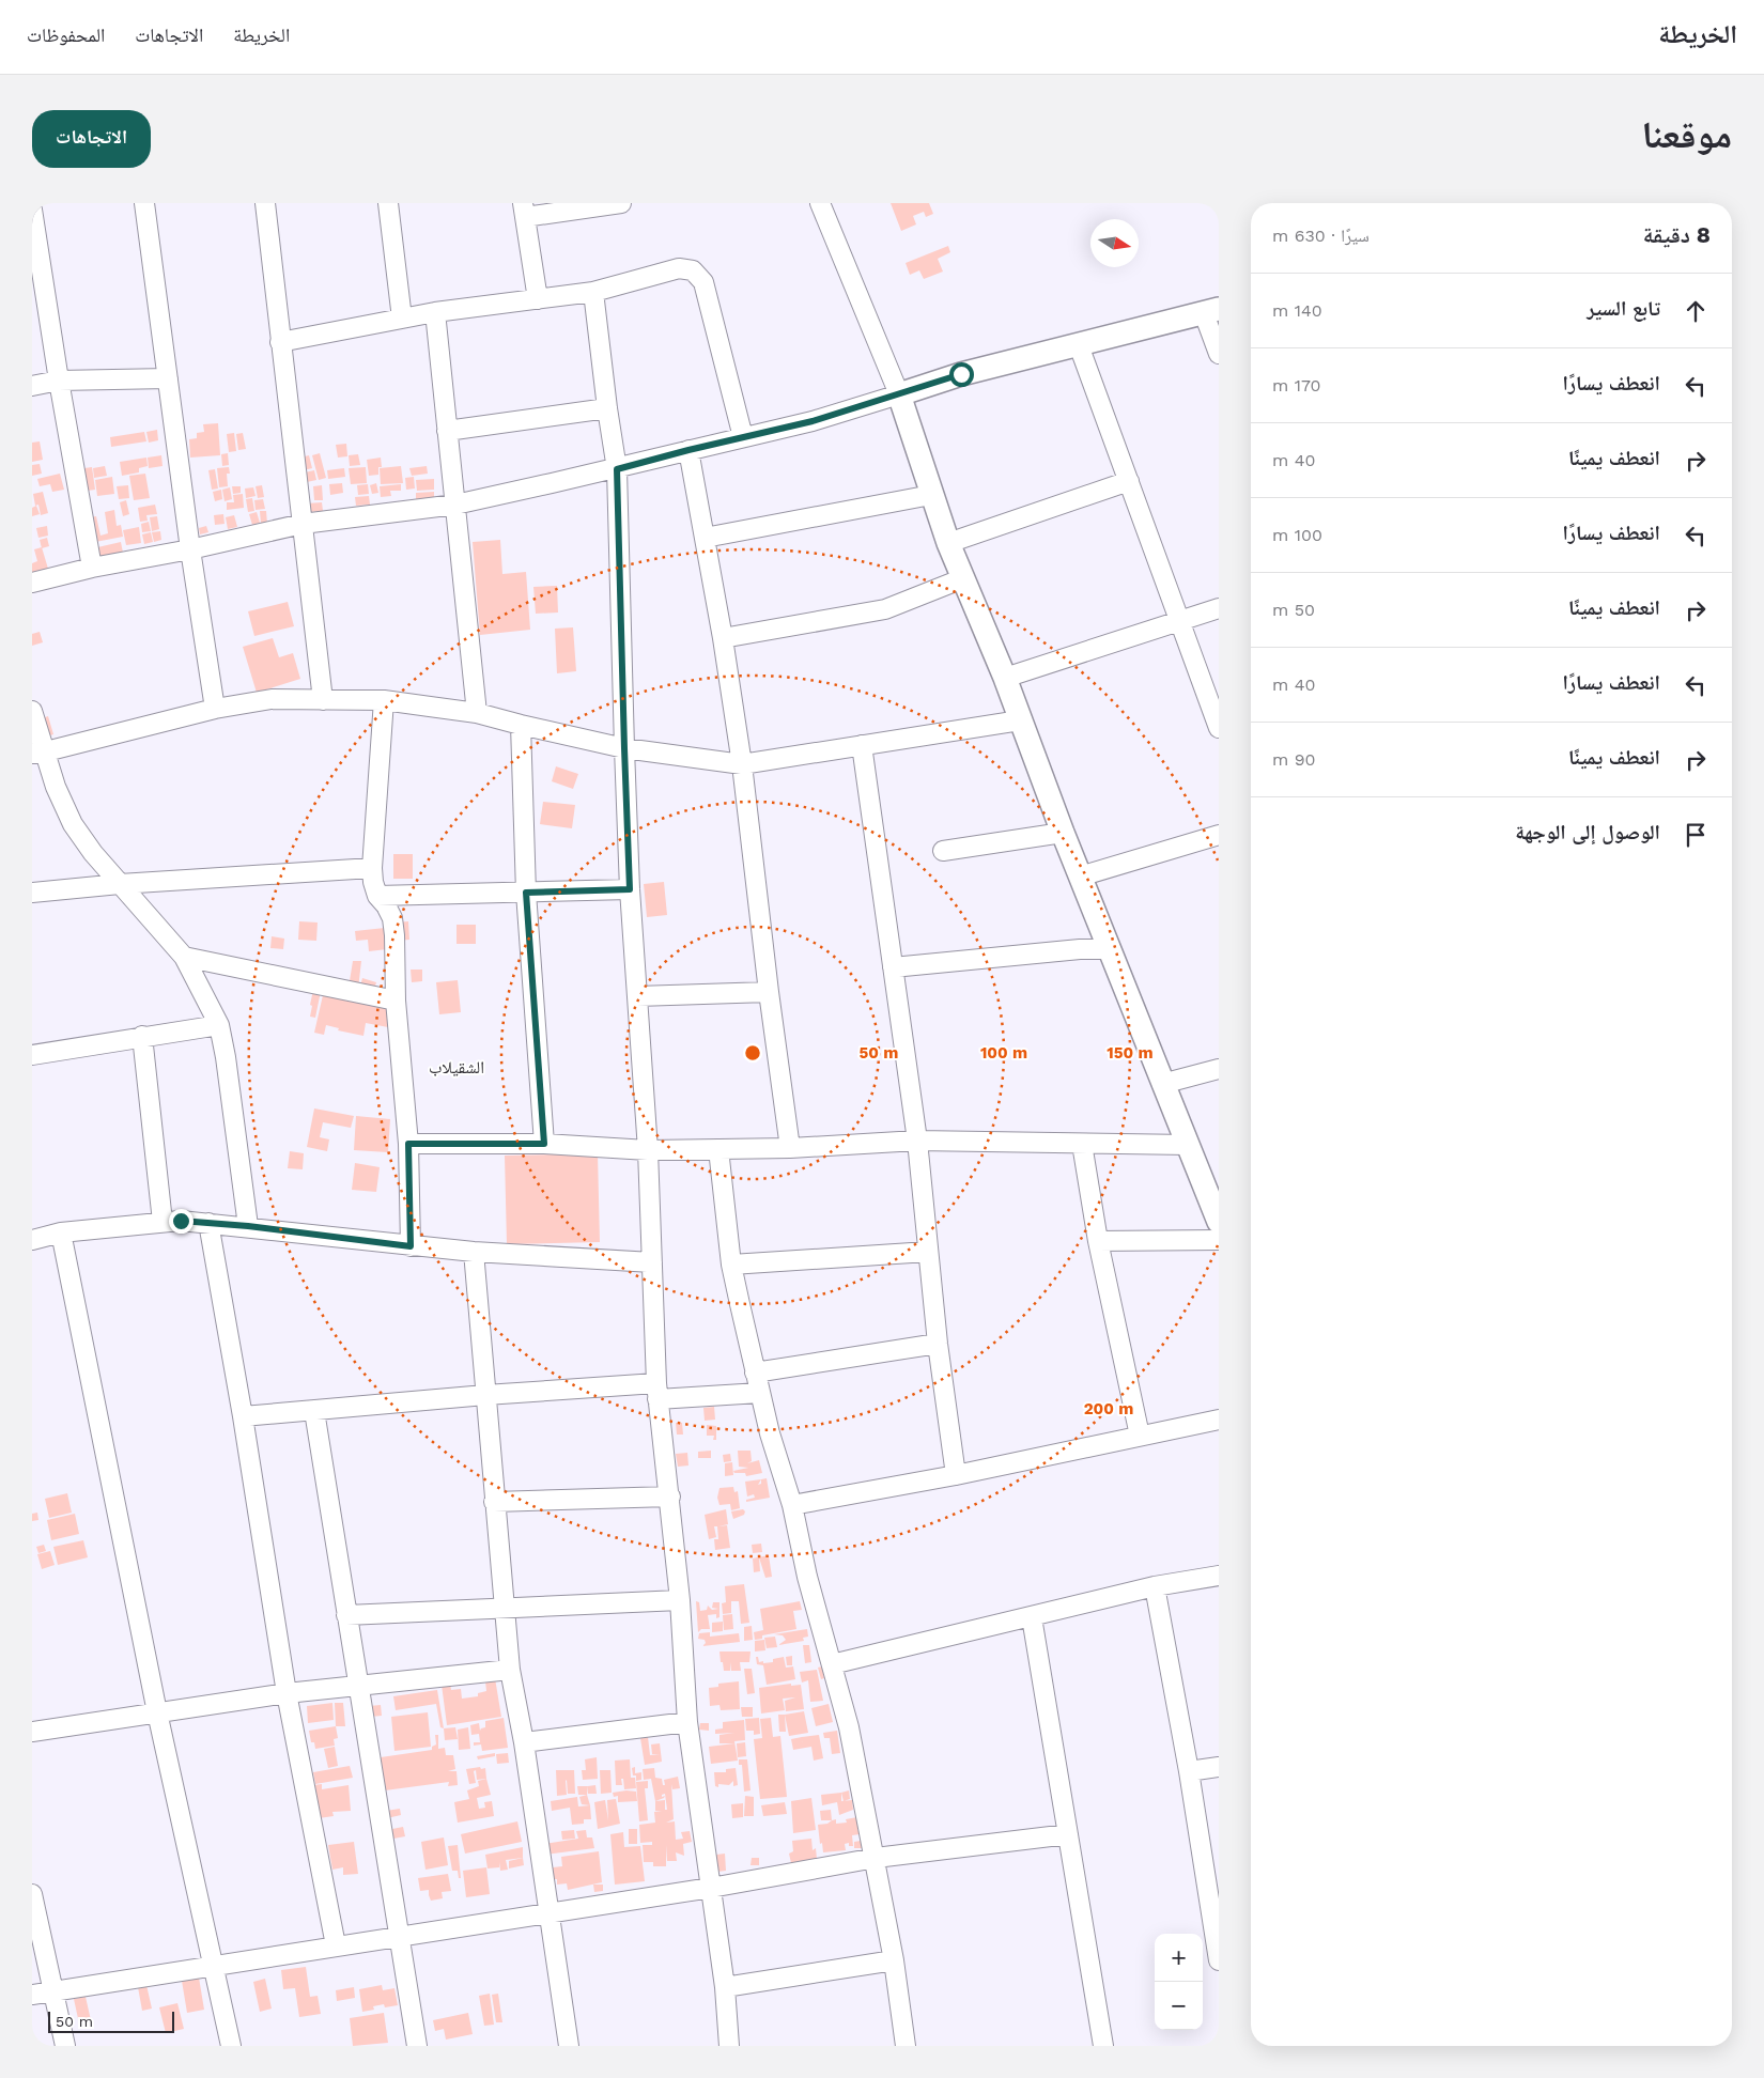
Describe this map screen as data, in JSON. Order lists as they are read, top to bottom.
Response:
{
  "districts": ["الشقيلاب"],
  "scale_bar": "50 m",
  "north": "right",
  "page": {
    "header": "الخريطة",
    "nav": ["الخريطة", "الاتجاهات", "المحفوظات"],
    "title": "موقعنا",
    "buttons": "الاتجاهات",
    "heading": ["8 دقيقة", "سيرًا · 630 m"],
    "list": [
      ["تابع السير", "140 m"],
      ["انعطف يسارًا", "170 m"],
      ["انعطف يمينًا", "40 m"],
      ["انعطف يسارًا", "100 m"],
      ["انعطف يمينًا", "50 m"],
      ["انعطف يسارًا", "40 m"],
      ["انعطف يمينًا", "90 m"],
      "الوصول إلى الوجهة"
    ],
    "map_buttons": ["+", "−"],
    "scale": "50 m"
  },
  "rings": [
    "50 m",
    "100 m",
    "150 m",
    "200 m"
  ]
}
